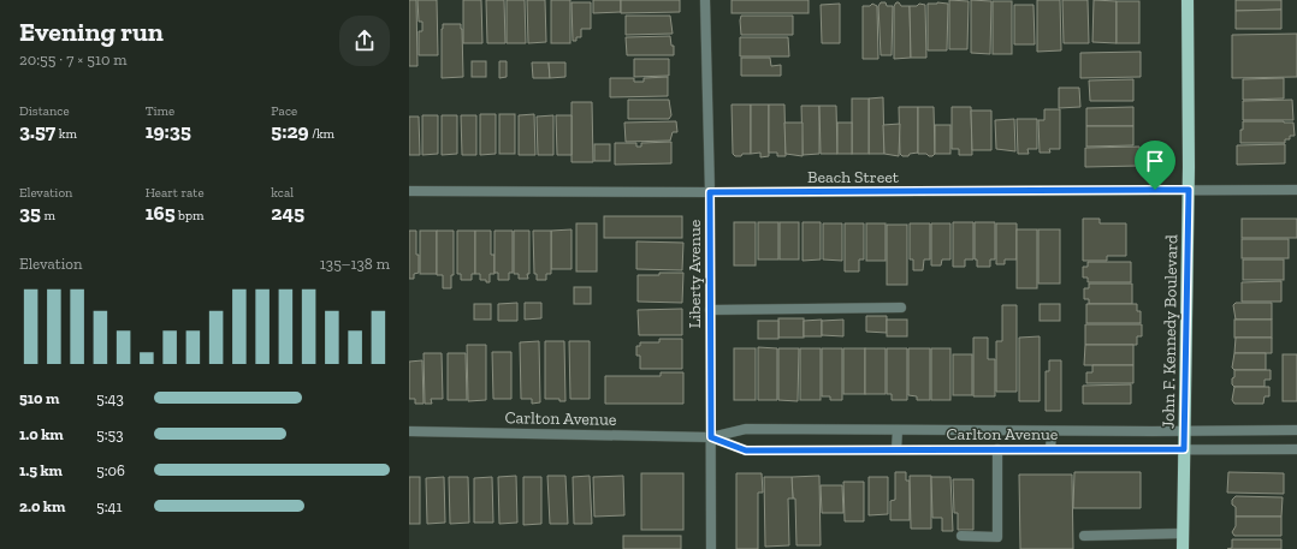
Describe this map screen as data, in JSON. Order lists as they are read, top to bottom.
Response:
{
  "streets": {
    "main road": ["John F. Kennedy Boulevard"],
    "street": ["Beach Street", "Liberty Avenue", "Carlton Avenue"]
  },
  "crossings": [
    ["Beach Street", "Liberty Avenue"],
    ["Beach Street", "John F. Kennedy Boulevard"],
    ["Liberty Avenue", "Carlton Avenue"],
    ["John F. Kennedy Boulevard", "Carlton Avenue"]
  ],
  "page": {
    "heading": ["Evening run", "20:55 · 7 × 510 m"],
    "stats": [
      ["Distance", "3.57 km"],
      ["Time", "19:35"],
      ["Pace", "5:29 /km"],
      ["Elevation", "35 m"],
      ["Heart rate", "165 bpm"],
      ["kcal", "245"]
    ],
    "chart": ["Elevation", "135–138 m"],
    "list": [
      {
        "name": "510 m",
        "note": "5:43"
      },
      {
        "name": "1.0 km",
        "note": "5:53"
      },
      {
        "name": "1.5 km",
        "note": "5:06"
      },
      {
        "name": "2.0 km",
        "note": "5:41"
      }
    ]
  }
}
